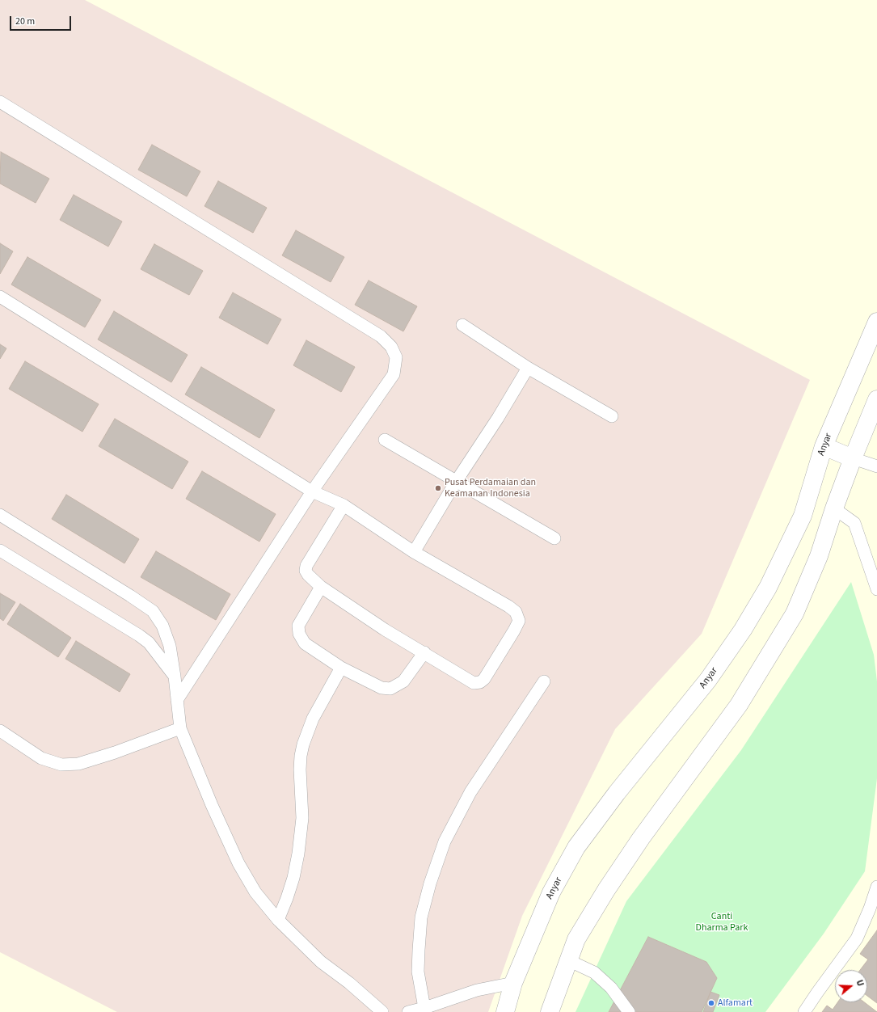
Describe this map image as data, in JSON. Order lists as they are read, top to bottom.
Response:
{
  "streets": {
    "street": ["Anyar"]
  },
  "parks": ["Canti Dharma Park"],
  "places": ["Pusat Perdamaian dan Keamanan Indonesia", "Alfamart"],
  "scale_bar": "20 m",
  "north": "right"
}
